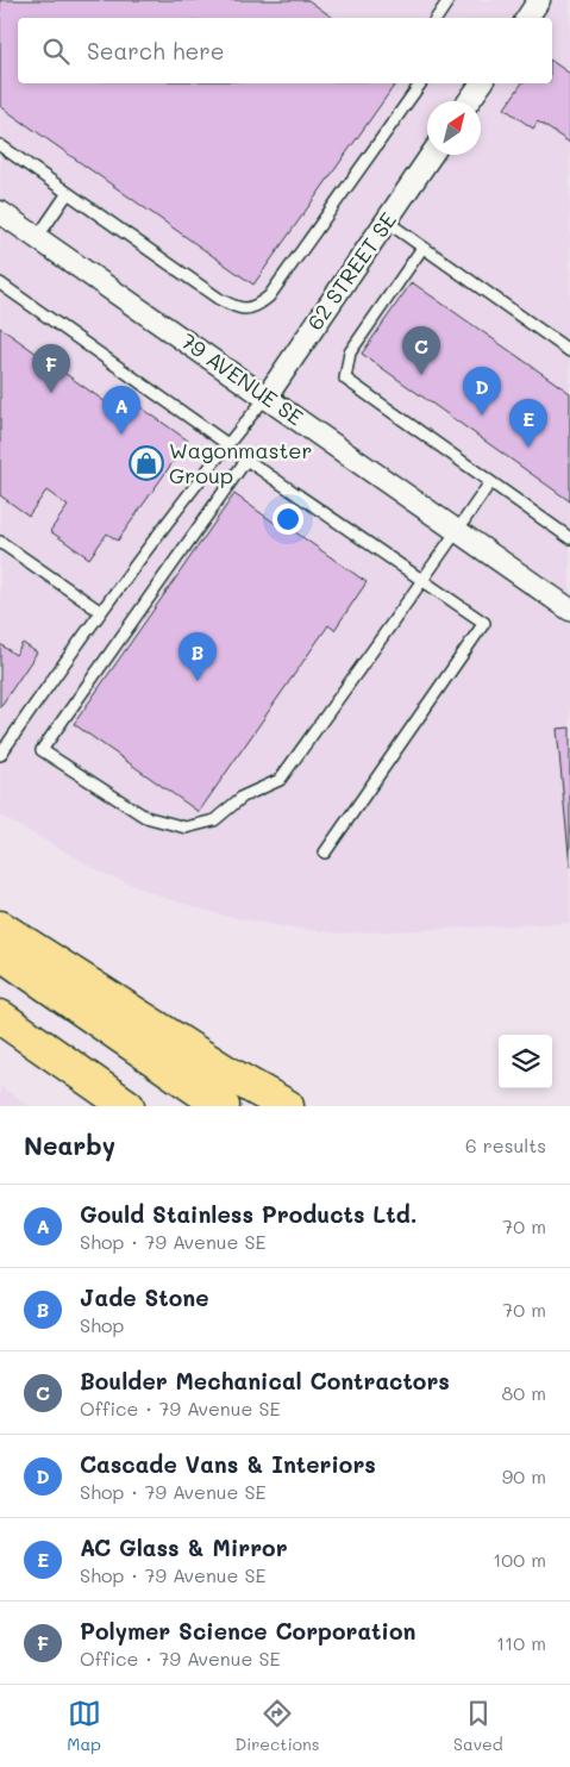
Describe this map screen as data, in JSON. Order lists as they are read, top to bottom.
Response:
{
  "streets": {
    "street": ["62 STREET SE", "79 AVENUE SE"]
  },
  "crossings": [
    ["62 STREET SE", "79 AVENUE SE"]
  ],
  "places": {
    "shop": ["Wagonmaster Group"]
  },
  "north": "top right",
  "page": {
    "search": "Search here",
    "pins": [
      "C",
      "F",
      "D",
      "A",
      "E",
      "B"
    ],
    "heading": ["Nearby", "6 results"],
    "list": [
      {
        "mark": "A",
        "name": "Gould Stainless Products Ltd.",
        "note": "Shop · 79 Avenue SE",
        "value": "70 m"
      },
      {
        "mark": "B",
        "name": "Jade Stone",
        "note": "Shop",
        "value": "70 m"
      },
      {
        "mark": "C",
        "name": "Boulder Mechanical Contractors",
        "note": "Office · 79 Avenue SE",
        "value": "80 m"
      },
      {
        "mark": "D",
        "name": "Cascade Vans & Interiors",
        "note": "Shop · 79 Avenue SE",
        "value": "90 m"
      },
      {
        "mark": "E",
        "name": "AC Glass & Mirror",
        "note": "Shop · 79 Avenue SE",
        "value": "100 m"
      },
      {
        "mark": "F",
        "name": "Polymer Science Corporation",
        "note": "Office · 79 Avenue SE",
        "value": "110 m"
      }
    ],
    "nav": ["Map", "Directions", "Saved"]
  }
}
